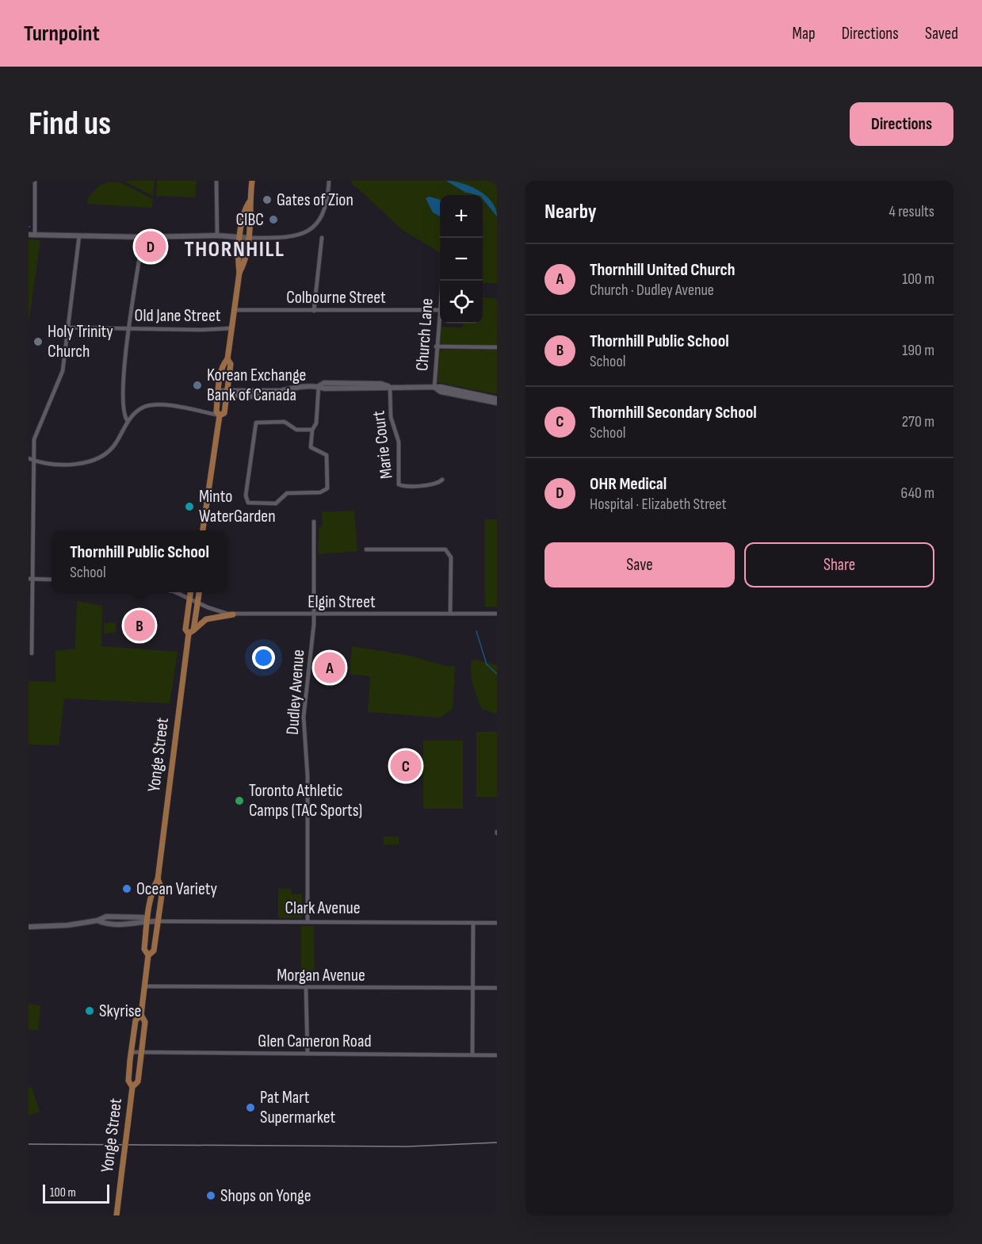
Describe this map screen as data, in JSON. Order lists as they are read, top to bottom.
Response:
{
  "streets": {
    "main road": ["Yonge Street", "Clark Avenue"],
    "street": [
      "Colbourne Street",
      "Old Jane Street",
      "Church Lane",
      "Marie Court",
      "Elgin Street",
      "Dudley Avenue",
      "Morgan Avenue",
      "Glen Cameron Road"
    ]
  },
  "crossings": [
    ["Colbourne Street", "Church Lane"],
    ["Elgin Street", "Dudley Avenue"],
    ["Elgin Street", "Yonge Street"],
    ["Dudley Avenue", "Clark Avenue"],
    ["Yonge Street", "Clark Avenue"],
    ["Yonge Street", "Morgan Avenue"],
    ["Yonge Street", "Glen Cameron Road"]
  ],
  "districts": ["THORNHILL"],
  "places": [
    "Gates of Zion",
    "CIBC",
    "Holy Trinity Church",
    "Korean Exchange Bank of Canada",
    "Minto WaterGarden",
    "Toronto Athletic Camps (TAC Sports)",
    "Ocean Variety",
    "Skyrise",
    "Pat Mart Supermarket",
    "Shops on Yonge"
  ],
  "scale_bar": "100 m",
  "page": {
    "header": "Turnpoint",
    "nav": ["Map", "Directions", "Saved"],
    "buttons": [
      "Directions",
      ["Save", "Share"]
    ],
    "title": "Find us",
    "heading": ["Nearby", "4 results"],
    "map_buttons": ["+", "−"],
    "pins": [
      "D",
      "B",
      "A",
      "C"
    ],
    "list": [
      {
        "mark": "A",
        "name": "Thornhill United Church",
        "note": "Church · Dudley Avenue",
        "value": "100 m"
      },
      {
        "mark": "B",
        "name": "Thornhill Public School",
        "note": "School",
        "value": "190 m"
      },
      {
        "mark": "C",
        "name": "Thornhill Secondary School",
        "note": "School",
        "value": "270 m"
      },
      {
        "mark": "D",
        "name": "OHR Medical",
        "note": "Hospital · Elizabeth Street",
        "value": "640 m"
      }
    ],
    "popup": ["Thornhill Public School", "School"],
    "scale": "100 m"
  }
}
